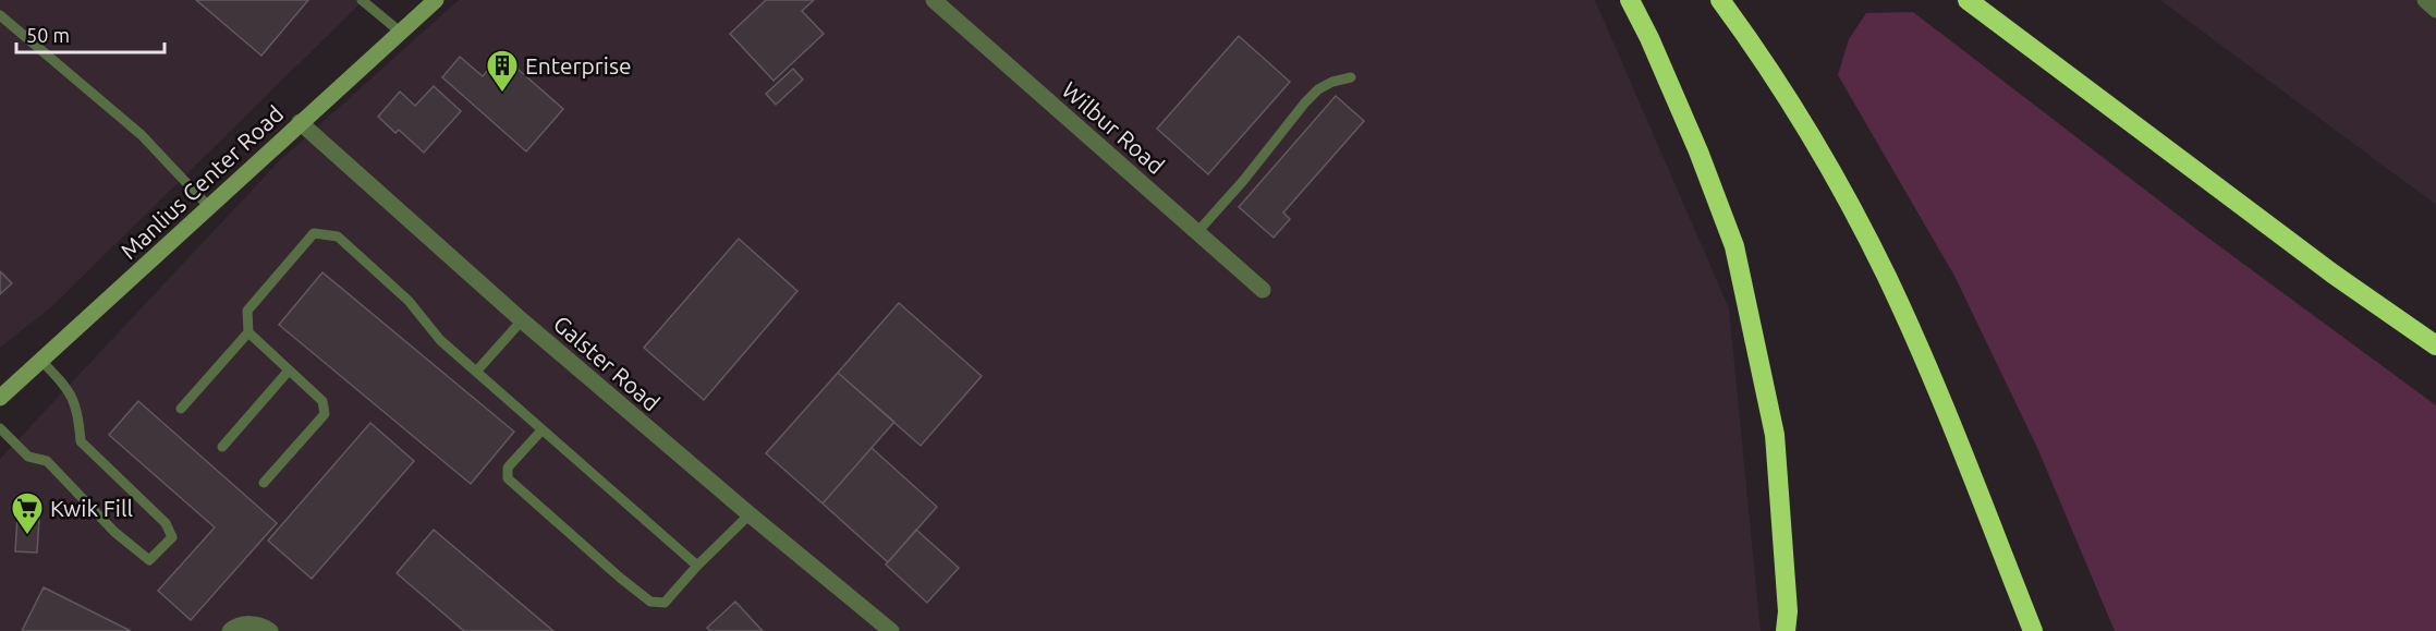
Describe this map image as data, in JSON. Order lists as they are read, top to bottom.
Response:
{
  "streets": {
    "main road": ["Manlius Center Road"],
    "street": ["Wilbur Road", "Galster Road"]
  },
  "crossings": [
    ["Manlius Center Road", "Galster Road"]
  ],
  "places": {
    "building": ["Enterprise"],
    "supermarket": ["Kwik Fill"]
  },
  "scale_bar": "50 m"
}
